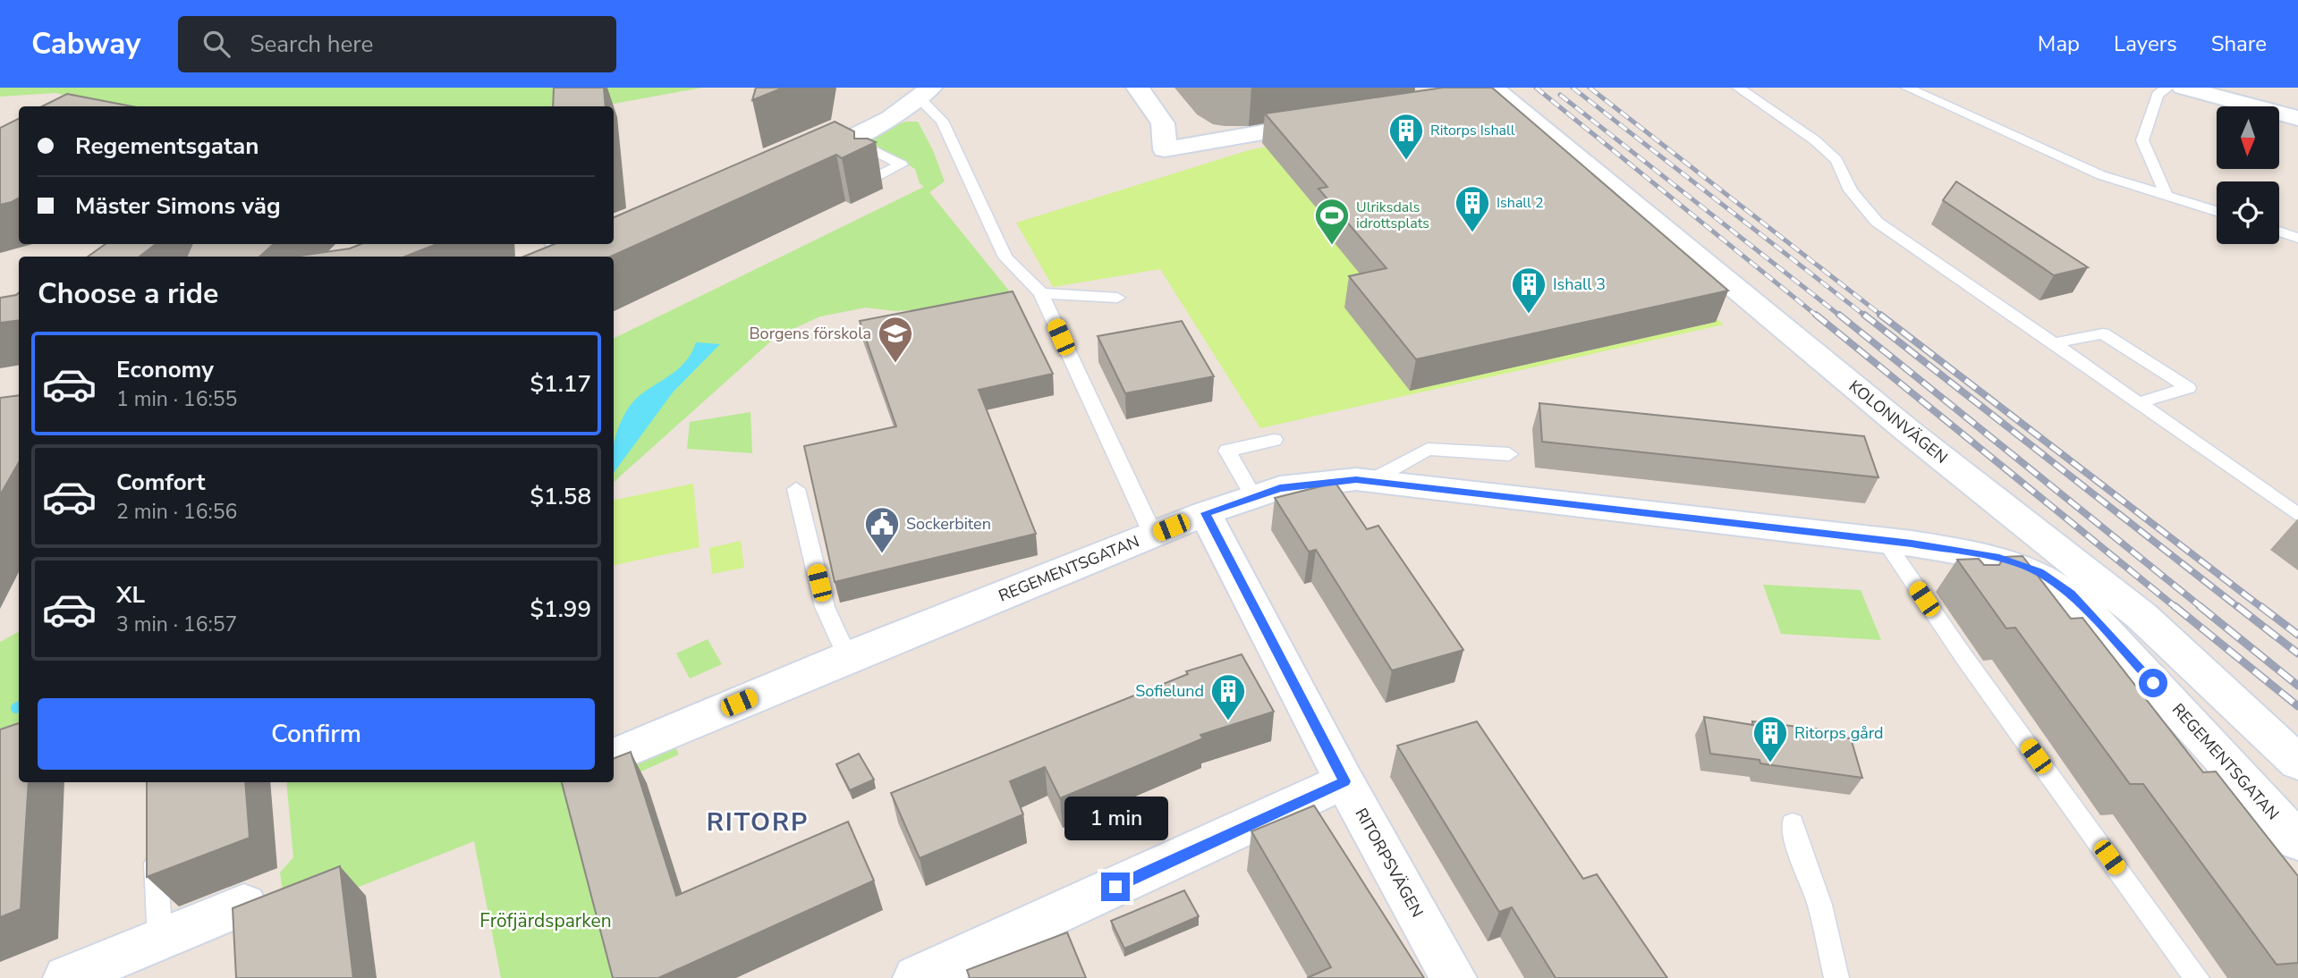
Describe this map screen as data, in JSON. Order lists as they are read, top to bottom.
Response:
{
  "streets": {
    "street": ["KOLONNVÄGEN", "REGEMENTSGATAN", "RITORPSVÄGEN"]
  },
  "crossings": [
    ["REGEMENTSGATAN", "RITORPSVÄGEN"]
  ],
  "districts": ["RITORP"],
  "parks": ["Fröfjärdsparken"],
  "places": {
    "building": [
      "Ritorps Ishall",
      "Ishall 2",
      "Ishall 3",
      "Sofielund",
      "Ritorps gård"
    ],
    "sports": ["Ulriksdals idrottsplats"],
    "school or university": ["Borgens förskola"],
    "public building": ["Sockerbiten"]
  },
  "north": "bottom",
  "page": {
    "header": "Cabway",
    "search": "Search here",
    "nav": ["Map", "Layers", "Share"],
    "banner": ["Regementsgatan", "Mäster Simons väg"],
    "heading": "Choose a ride",
    "list": [
      {
        "name": "Economy",
        "note": "1 min · 16:55",
        "value": "$1.17"
      },
      {
        "name": "Comfort",
        "note": "2 min · 16:56",
        "value": "$1.58"
      },
      {
        "name": "XL",
        "note": "3 min · 16:57",
        "value": "$1.99"
      }
    ],
    "buttons": "Confirm",
    "bubble": "1 min"
  }
}
